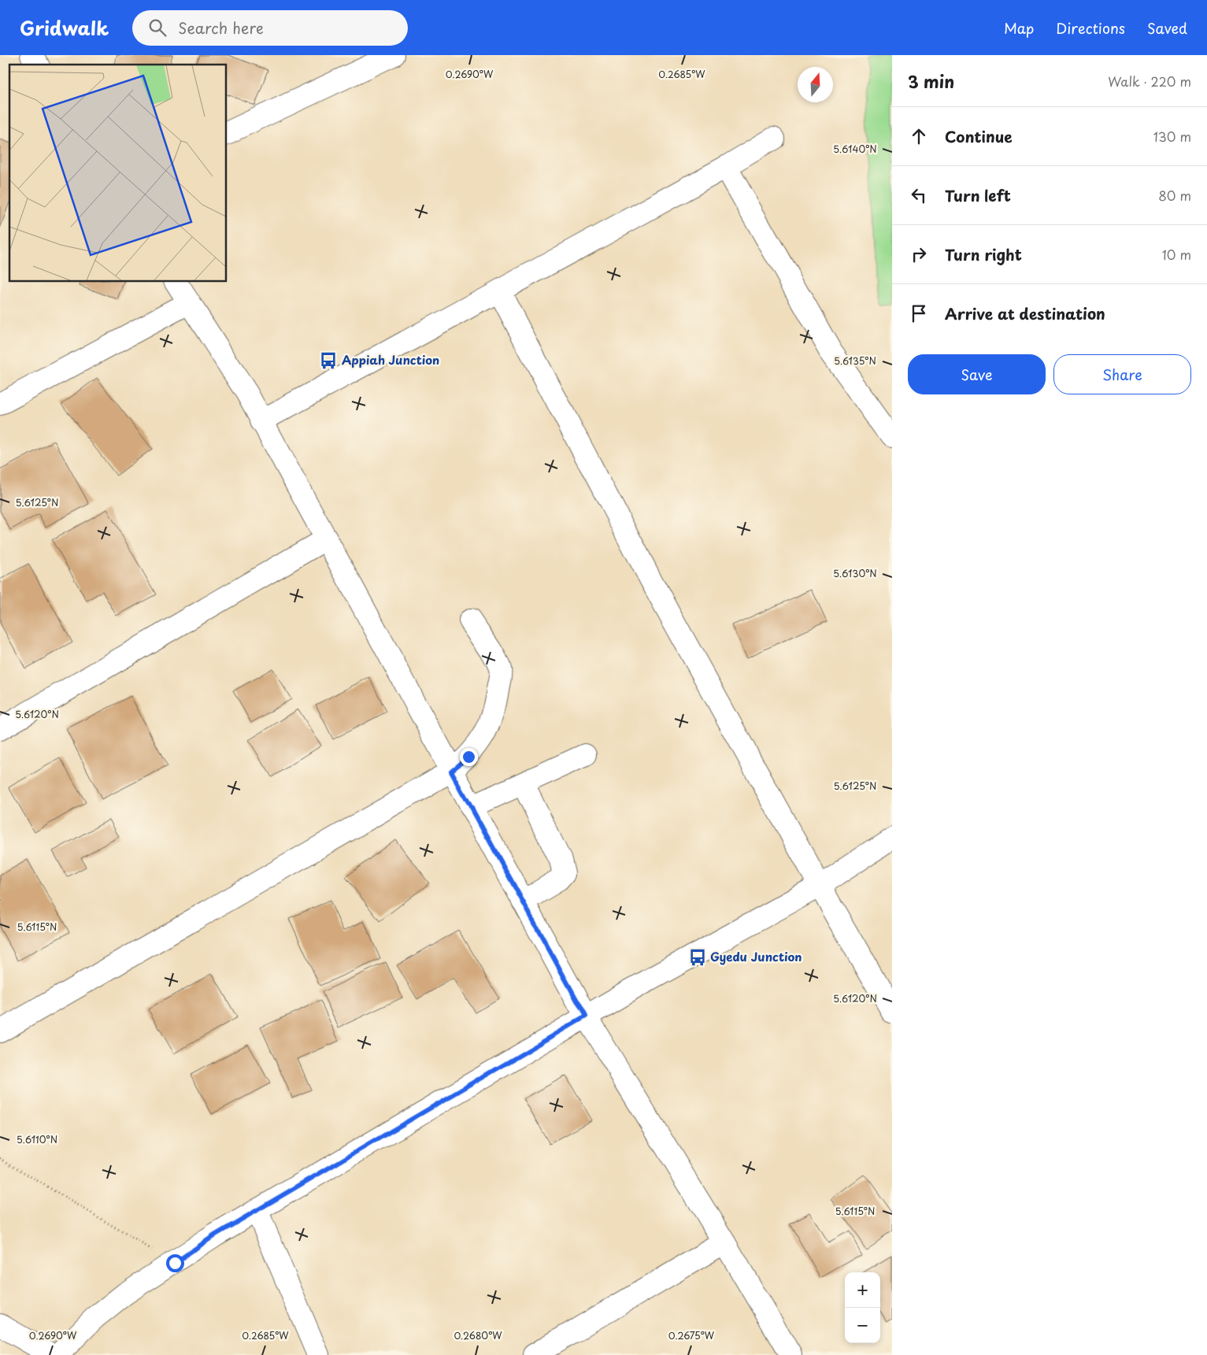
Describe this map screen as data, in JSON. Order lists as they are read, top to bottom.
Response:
{
  "places": {
    "bus stop": ["Appiah Junction", "Gyedu Junction"]
  },
  "north": "top",
  "page": {
    "header": "Gridwalk",
    "search": "Search here",
    "nav": ["Map", "Directions", "Saved"],
    "heading": ["3 min", "Walk · 220 m"],
    "list": [
      ["Continue", "130 m"],
      ["Turn left", "80 m"],
      ["Turn right", "10 m"],
      "Arrive at destination"
    ],
    "buttons": ["Save", "Share"],
    "map_buttons": ["+", "−"]
  },
  "coordinates": [
    "0.2690°W",
    "0.2685°W",
    "5.6140°N",
    "5.6135°N",
    "5.6125°N",
    "5.6130°N",
    "5.6120°N",
    "5.6115°N",
    "5.6110°N",
    "0.2680°W",
    "0.2675°W"
  ]
}
